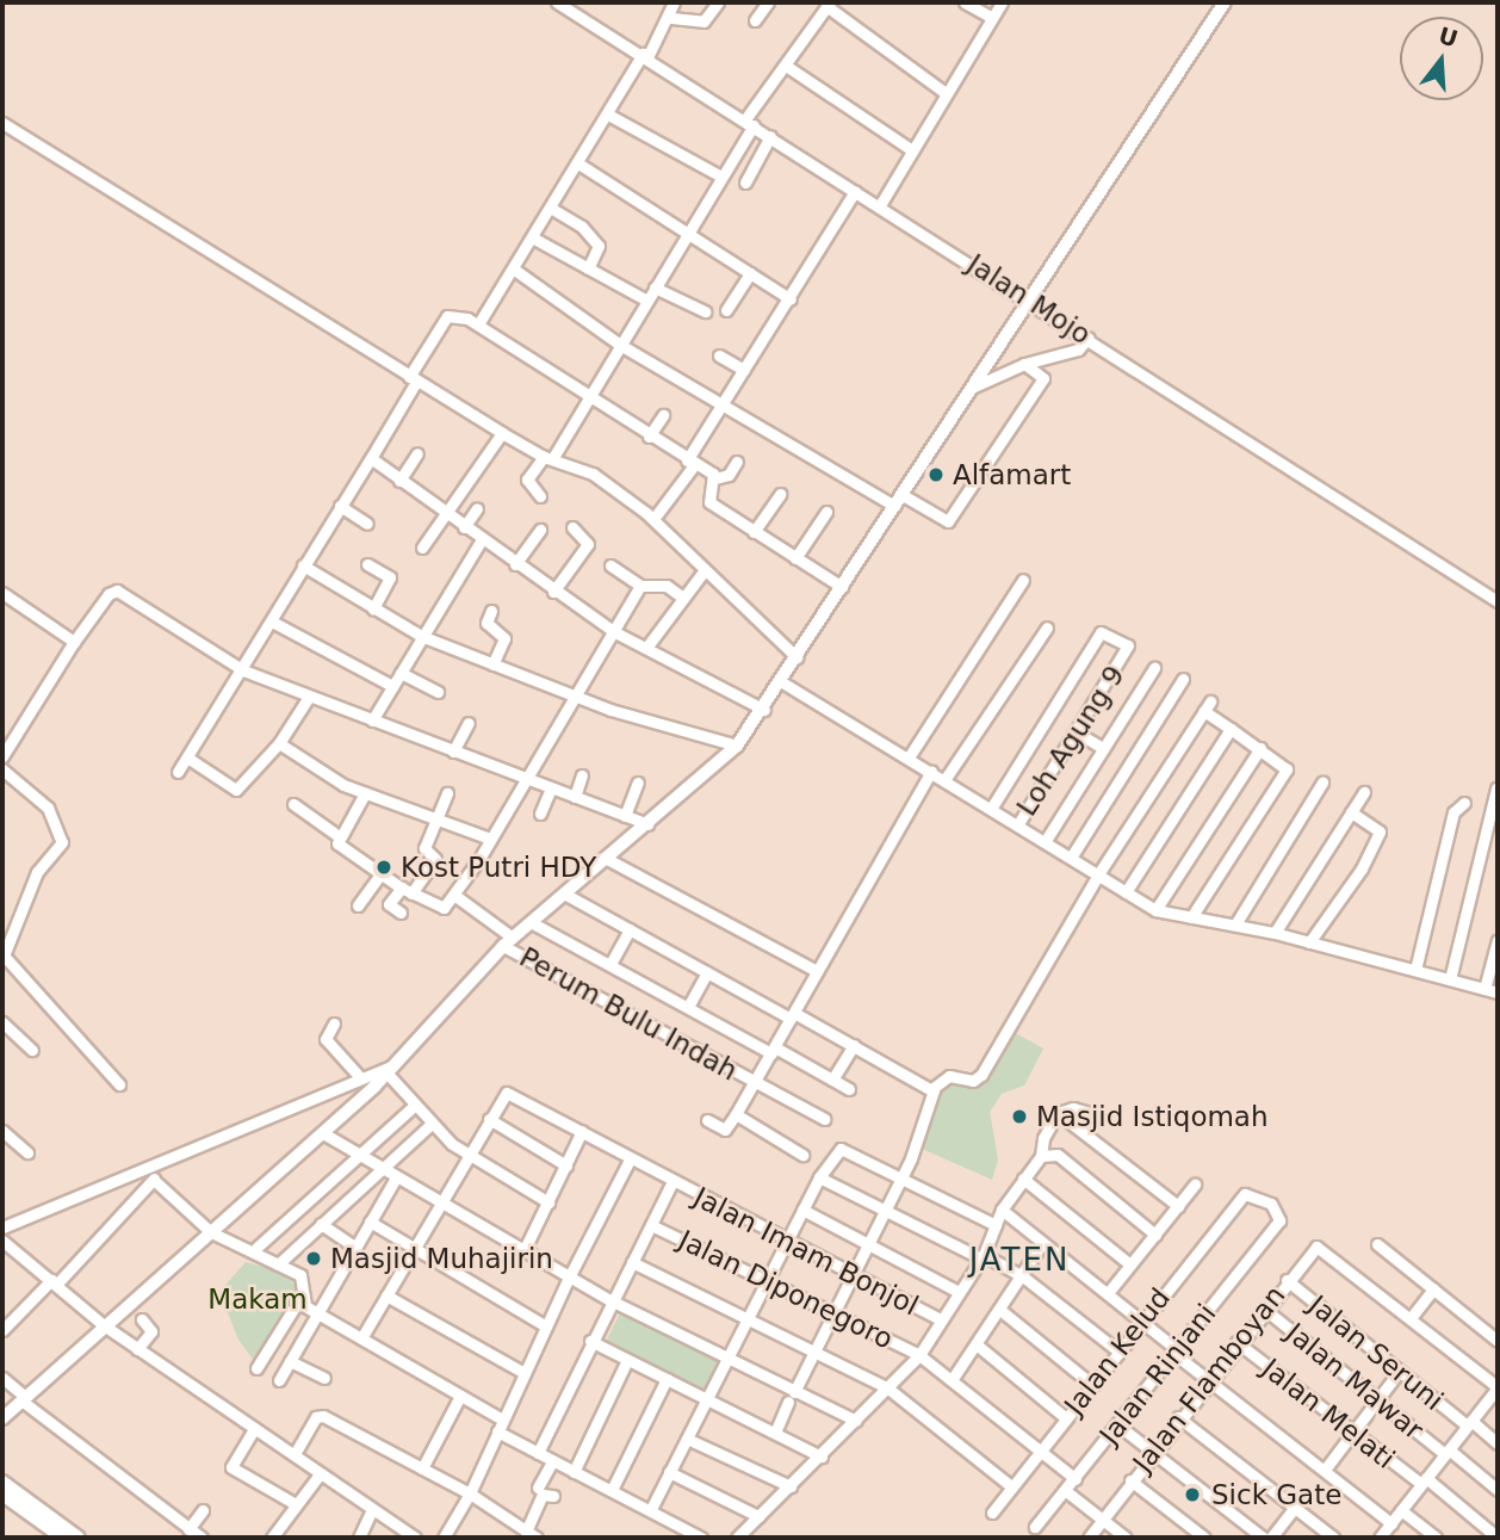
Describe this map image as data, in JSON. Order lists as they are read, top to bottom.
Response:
{
  "streets": {
    "street": [
      "Jalan Mojo",
      "Loh Agung 9",
      "Perum Bulu Indah",
      "Jalan Imam Bonjol",
      "Jalan Diponegoro",
      "Jalan Kelud",
      "Jalan Seruni",
      "Jalan Rinjani",
      "Jalan Flamboyan",
      "Jalan Mawar",
      "Jalan Melati"
    ]
  },
  "crossings": [
    ["Jalan Diponegoro", "Jalan Kelud"],
    ["Jalan Diponegoro", "Jalan Rinjani"],
    ["Jalan Kelud", "Jalan Rinjani"],
    ["Jalan Seruni", "Jalan Flamboyan"],
    ["Jalan Flamboyan", "Jalan Mawar"],
    ["Jalan Flamboyan", "Jalan Melati"]
  ],
  "districts": ["JATEN"],
  "parks": ["Makam"],
  "places": [
    "Alfamart",
    "Kost Putri HDY",
    "Masjid Istiqomah",
    "Masjid Muhajirin",
    "Sick Gate"
  ],
  "north": "top"
}
